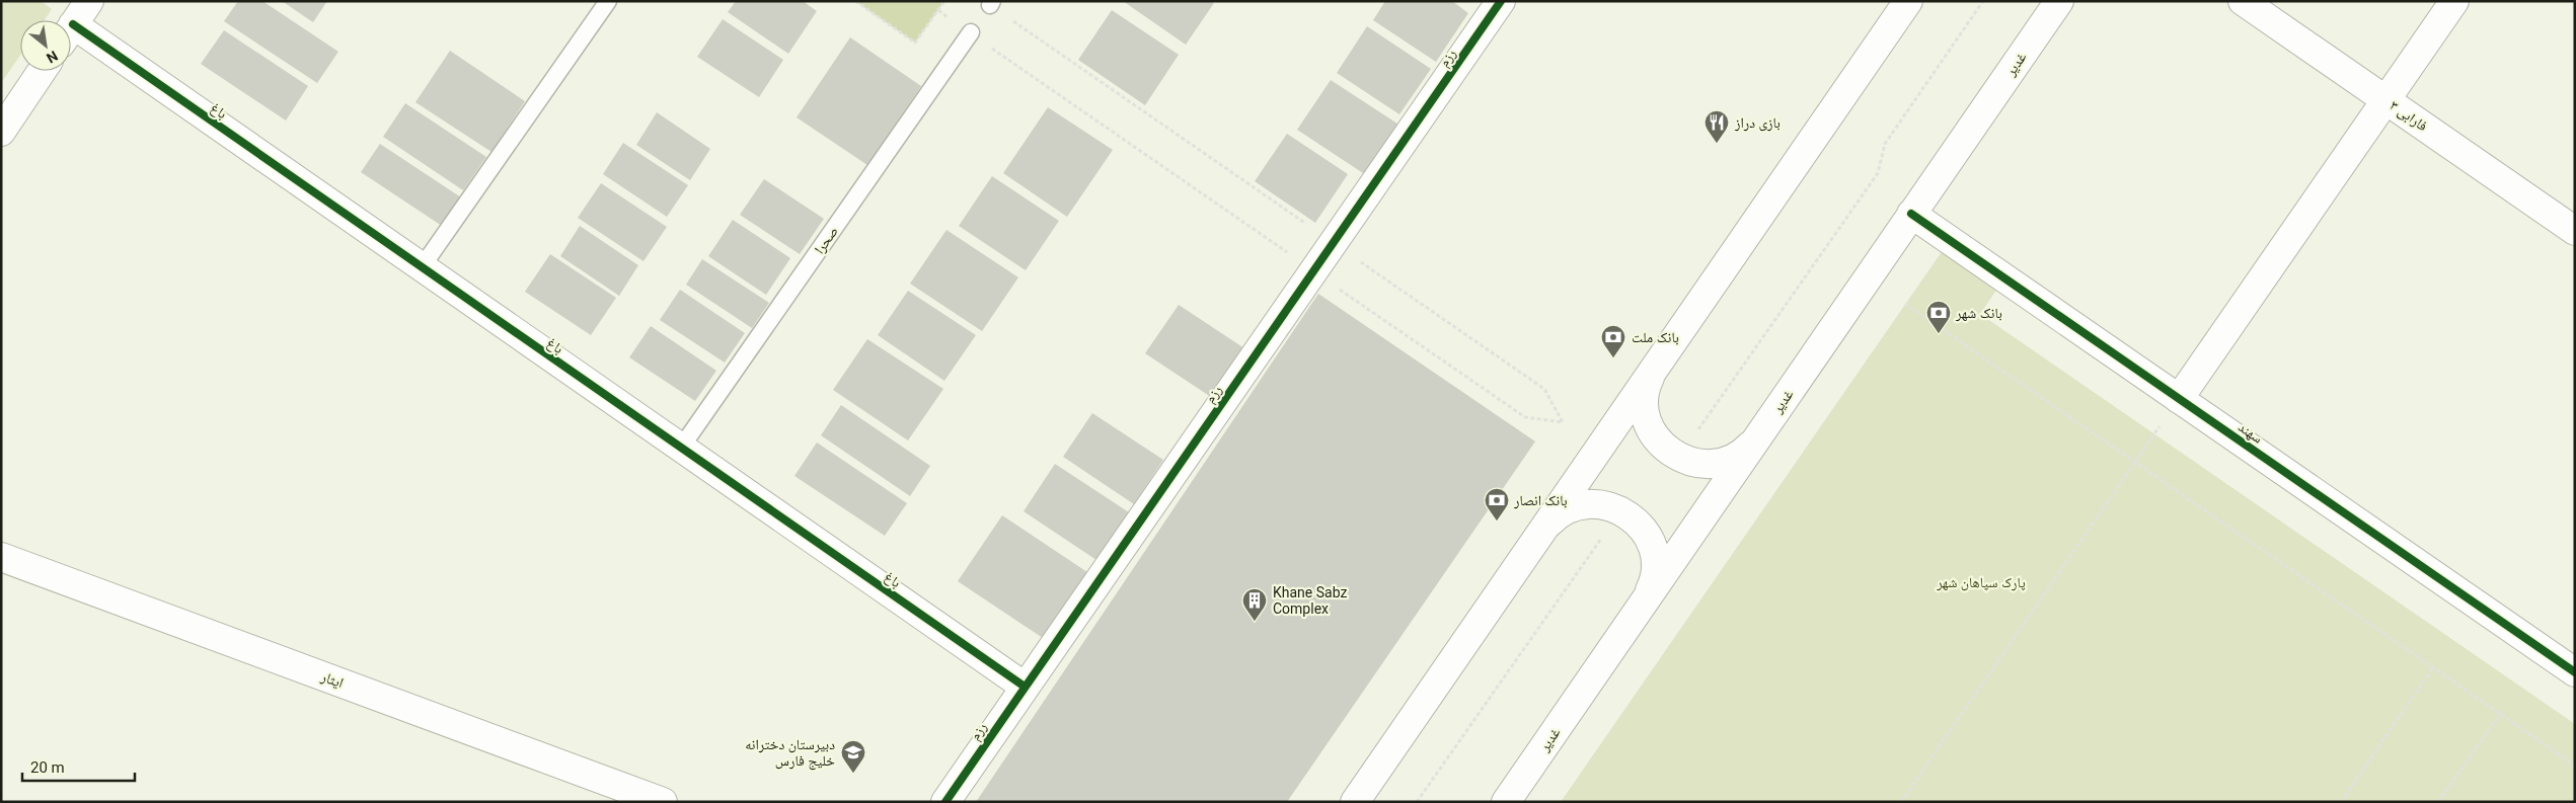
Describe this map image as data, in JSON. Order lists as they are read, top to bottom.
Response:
{
  "streets": {
    "street": [
      "رزم",
      "غدیر",
      "باغ",
      "فارابی ۳",
      "سهند",
      "ایثار"
    ],
    "lane": ["صحرا"]
  },
  "crossings": [
    ["رزم", "باغ"],
    ["غدیر", "سهند"],
    ["باغ", "صحرا"]
  ],
  "parks": ["پارک سپاهان شهر"],
  "places": {
    "restaurant": ["بازی دراز"],
    "bank": ["بانک شهر", "بانک ملت", "بانک انصار"],
    "building": ["Khane Sabz Complex"],
    "school or university": ["دبیرستان دخترانه خلیج فارس"]
  },
  "scale_bar": "20 m",
  "north": "bottom right"
}
